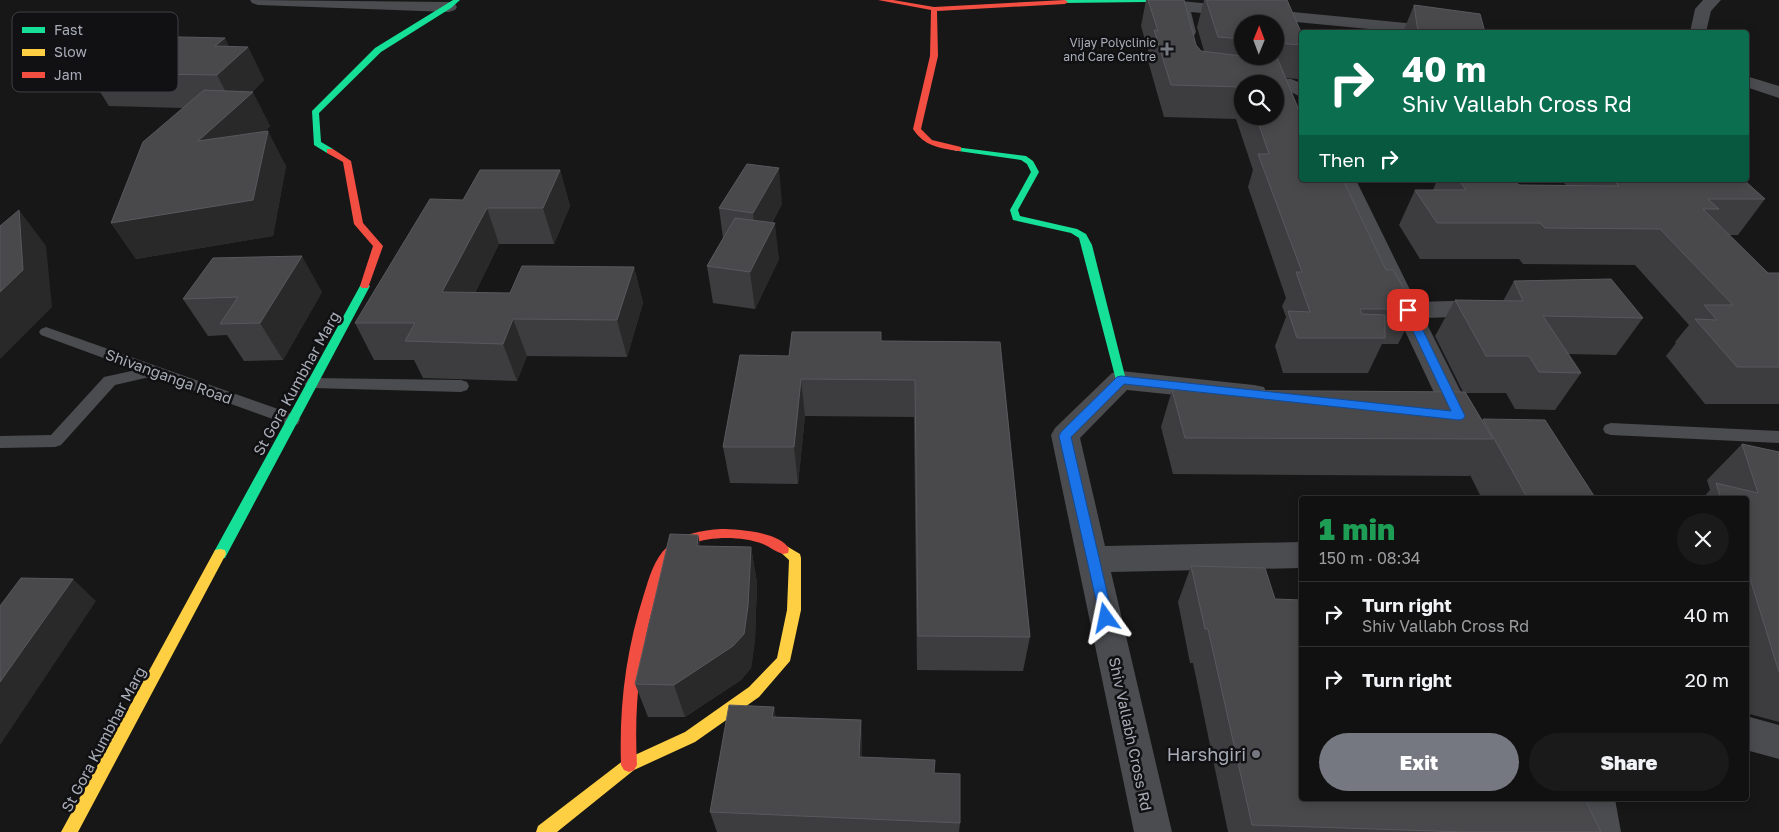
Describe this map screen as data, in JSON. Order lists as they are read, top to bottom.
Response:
{
  "streets": {
    "street": ["St Gora Kumbhar Marg", "Shiv Vallabh Cross Rd"],
    "lane": ["Shivanganga Road"]
  },
  "crossings": [
    ["Shivanganga Road", "St Gora Kumbhar Marg"]
  ],
  "places": {
    "health": ["Vijay Polyclinic and Care Centre"],
    "other": ["Harshgiri"]
  },
  "legend": ["Fast", "Slow", "Jam"],
  "north": "top",
  "page": {
    "turn": ["40 m", "Shiv Vallabh Cross Rd"],
    "then": "Then",
    "heading": ["1 min", "150 m · 08:34"],
    "list": [
      {
        "name": "Turn right",
        "note": "Shiv Vallabh Cross Rd",
        "value": "40 m"
      },
      {
        "name": "Turn right",
        "value": "20 m"
      }
    ],
    "buttons": ["Exit", "Share"]
  }
}
